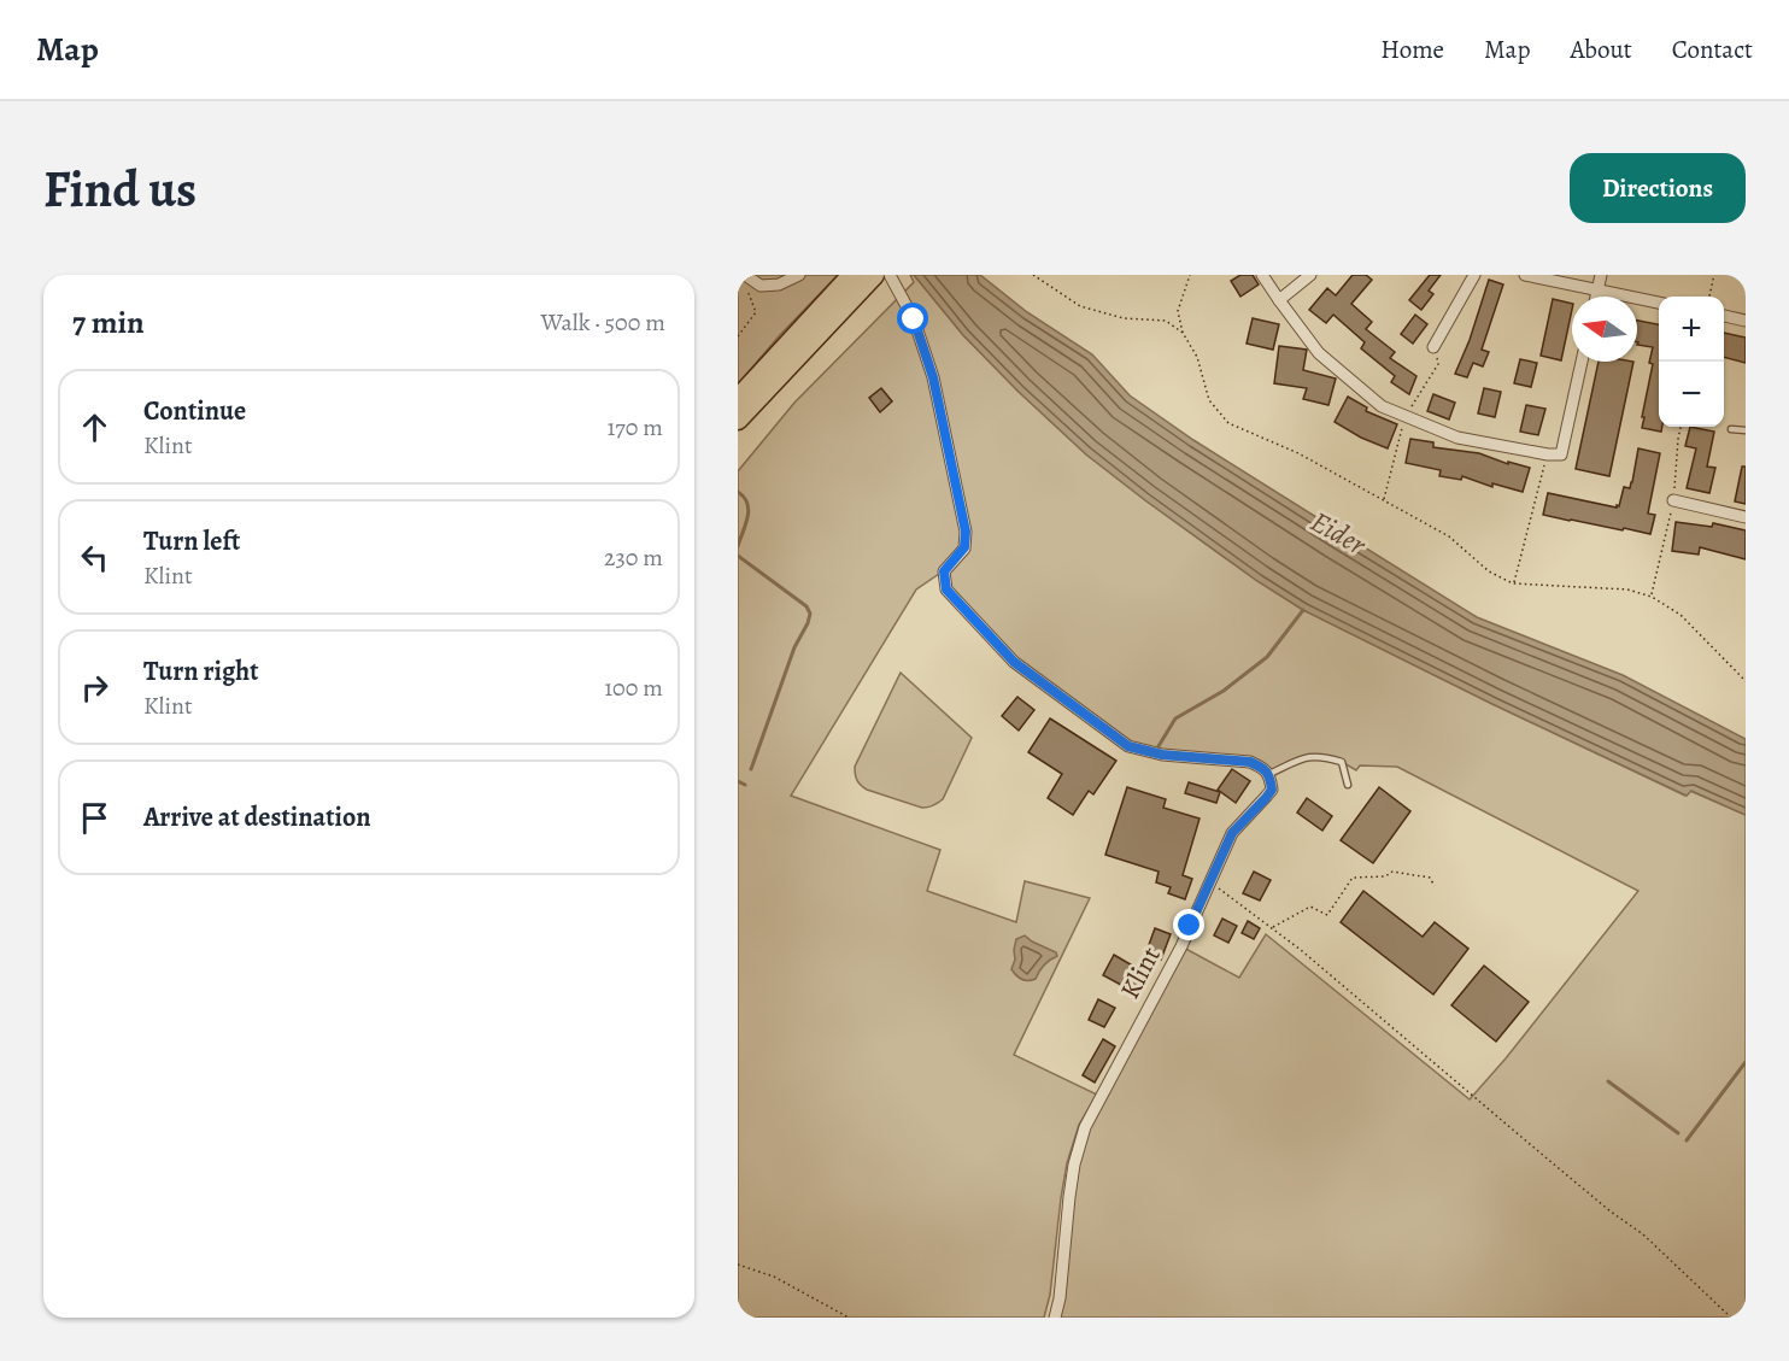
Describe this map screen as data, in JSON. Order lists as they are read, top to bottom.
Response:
{
  "streets": {
    "street": ["Klint"]
  },
  "water": ["Eider"],
  "north": "left",
  "page": {
    "header": "Map",
    "nav": [
      "Home",
      "Map",
      "About",
      "Contact"
    ],
    "buttons": "Directions",
    "title": "Find us",
    "heading": ["7 min", "Walk · 500 m"],
    "map_buttons": ["+", "−"],
    "list": [
      ["Continue", "Klint", "170 m"],
      ["Turn left", "Klint", "230 m"],
      ["Turn right", "Klint", "100 m"],
      "Arrive at destination"
    ]
  }
}
